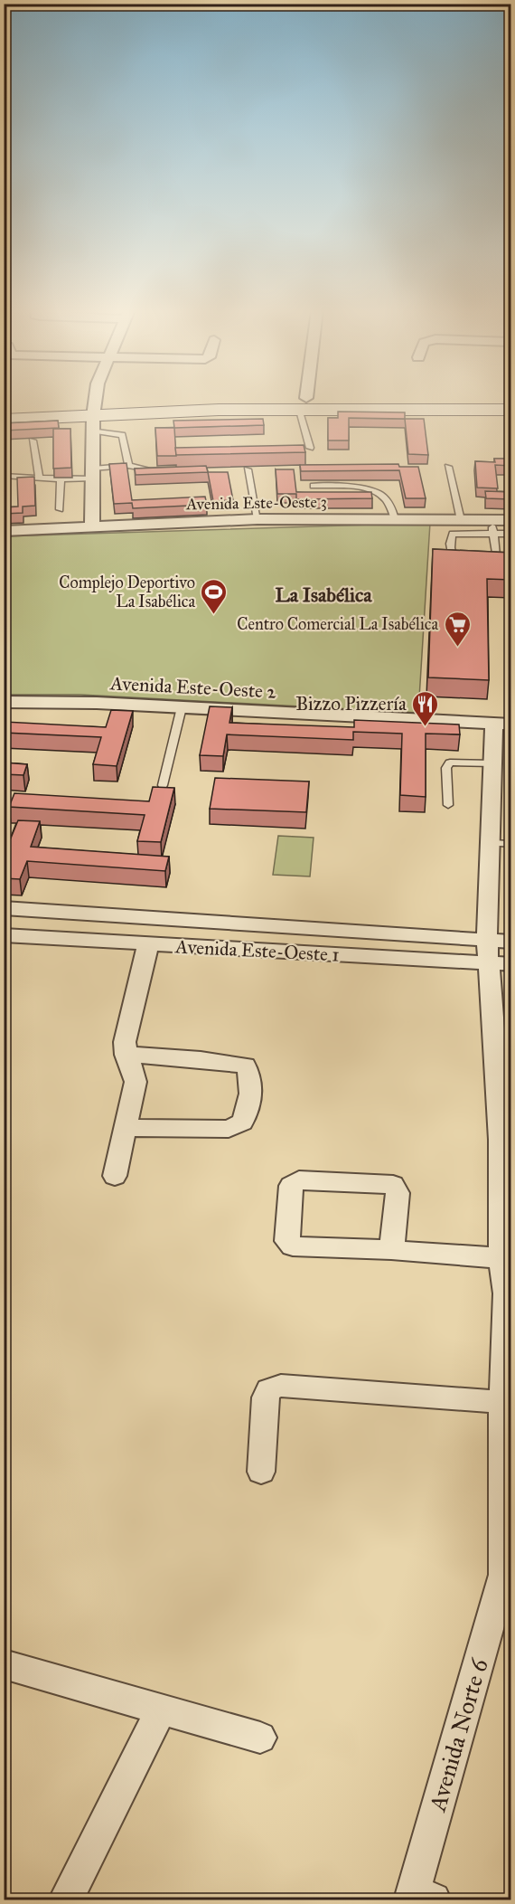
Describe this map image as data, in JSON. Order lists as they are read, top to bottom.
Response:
{
  "streets": {
    "street": [
      "Avenida Este-Oeste 3",
      "Avenida Este-Oeste 2",
      "Avenida Este-Oeste 1",
      "Avenida Norte 6"
    ]
  },
  "crossings": [
    ["Avenida Este-Oeste 2", "Avenida Norte 6"],
    ["Avenida Este-Oeste 1", "Avenida Norte 6"]
  ],
  "districts": ["La Isabélica"],
  "places": {
    "sports": ["Complejo Deportivo La Isabélica"],
    "supermarket": ["Centro Comercial La Isabélica"],
    "restaurant": ["Bizzo Pizzería"]
  }
}
